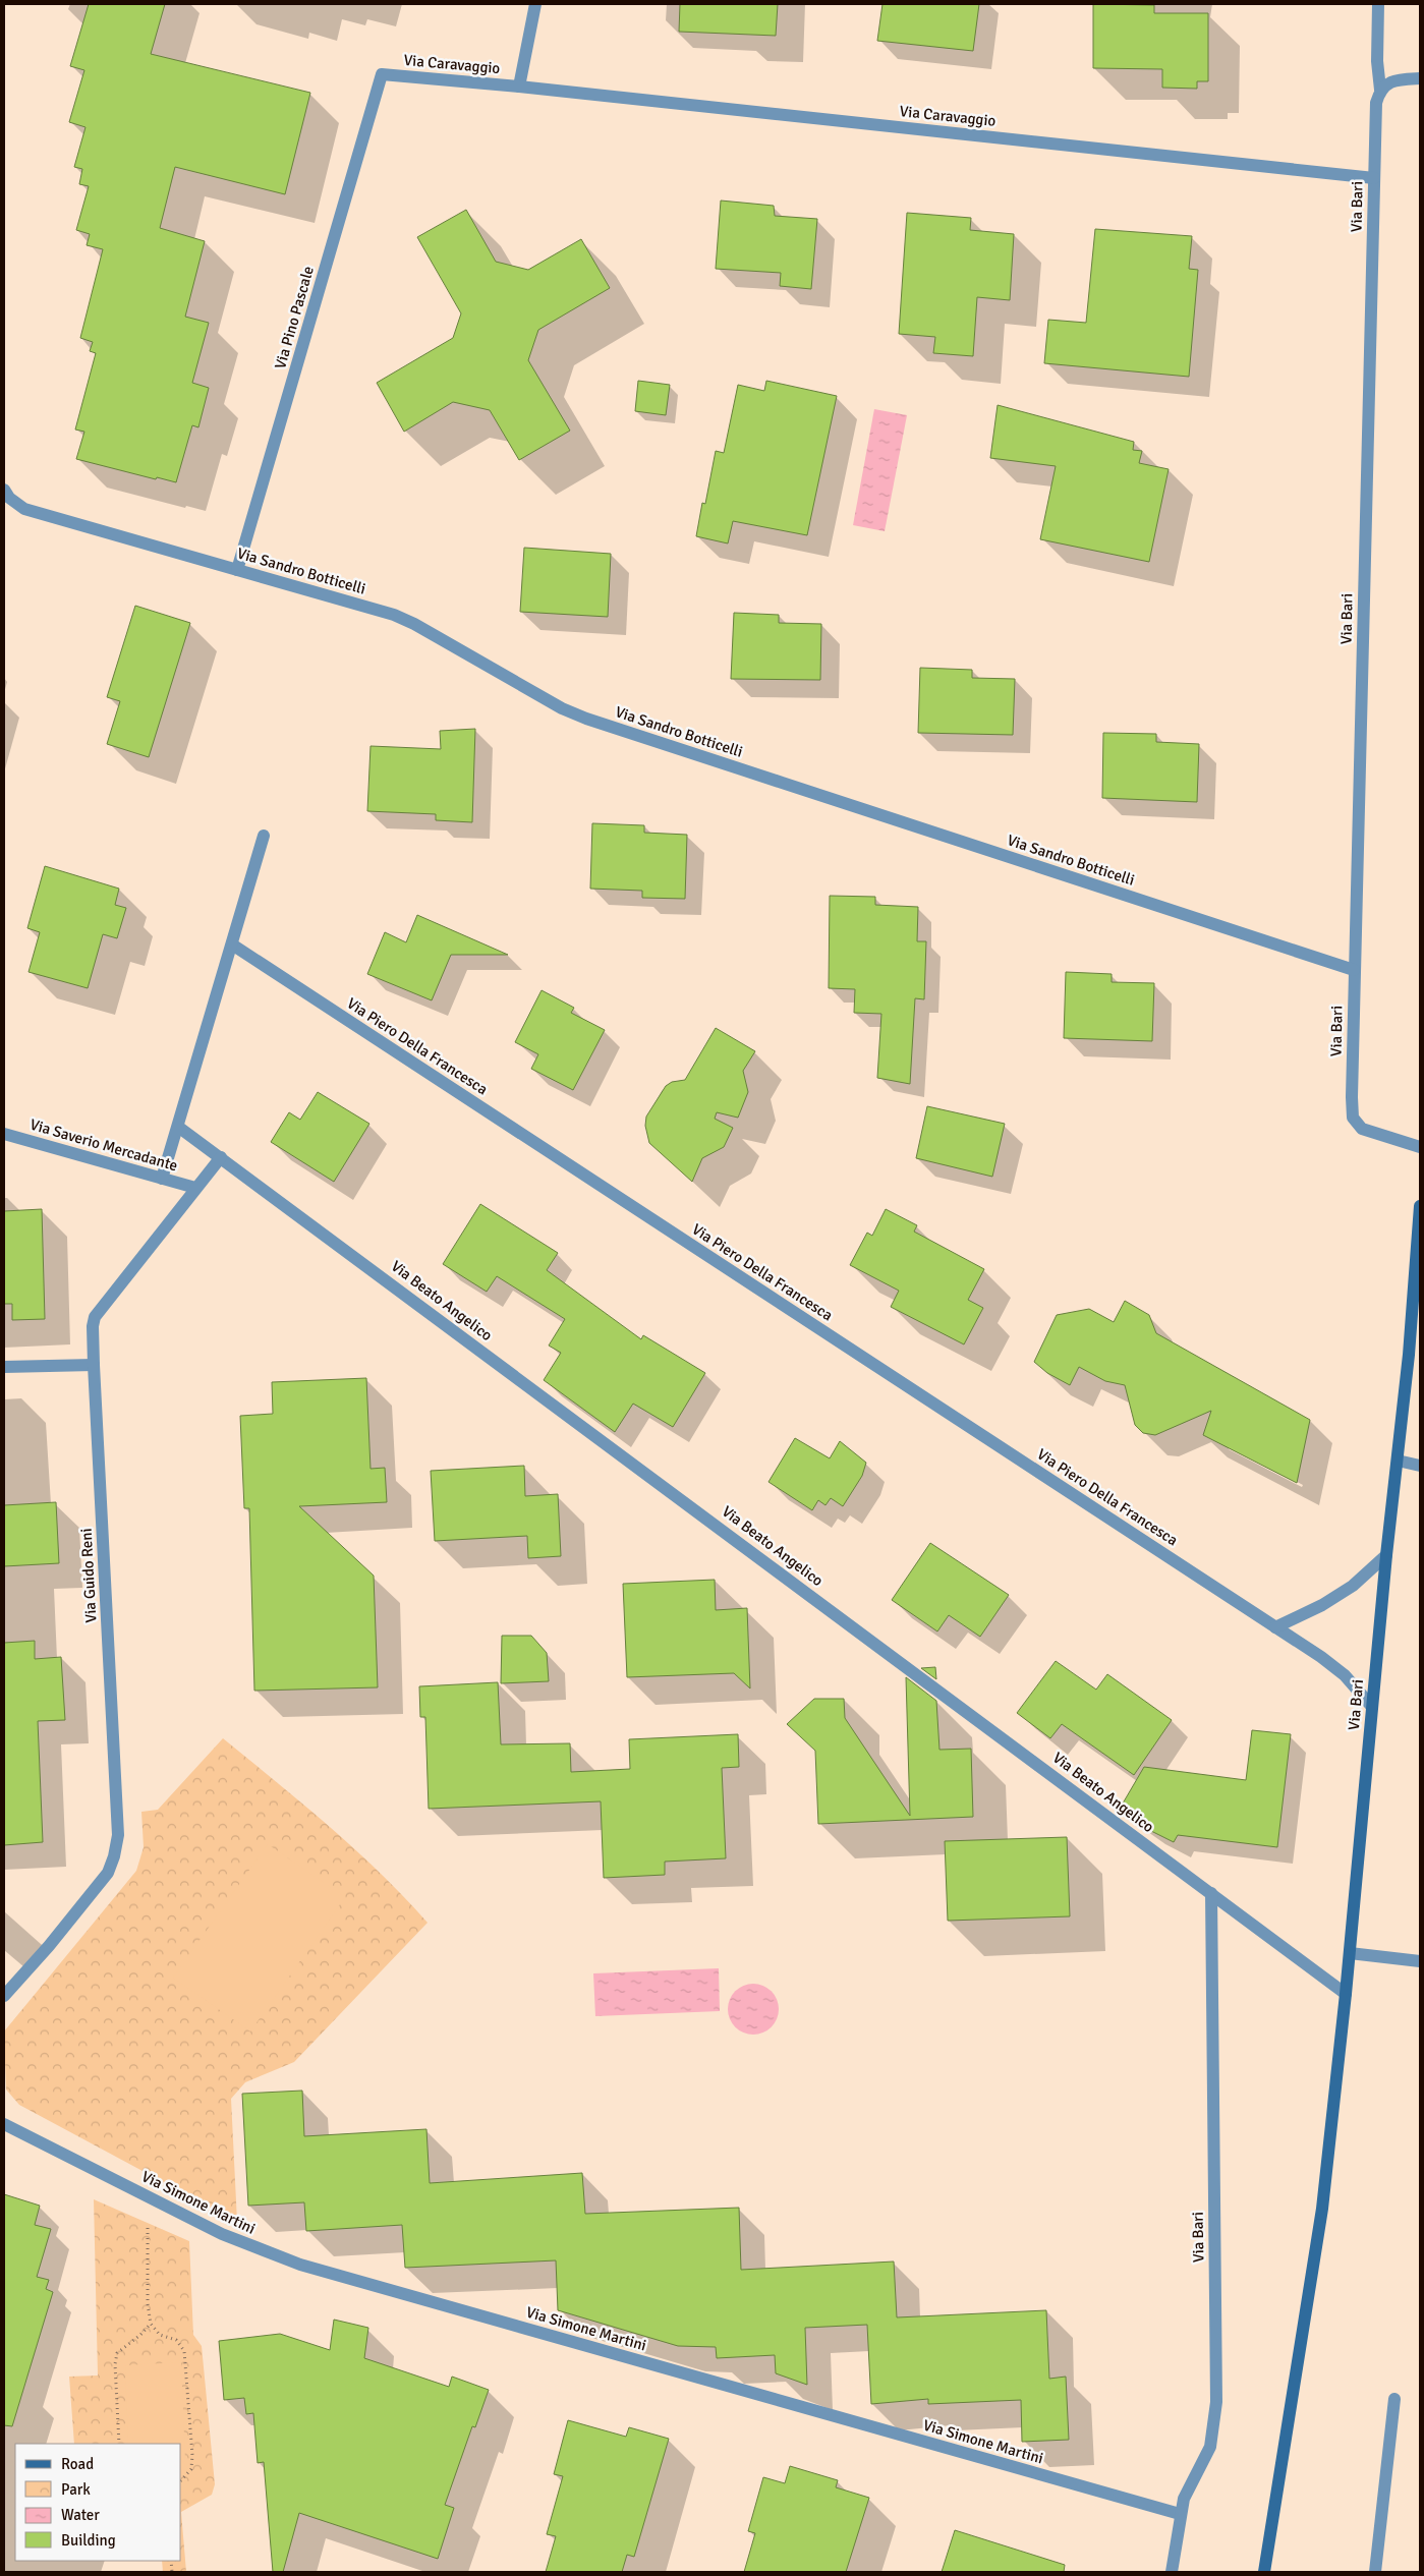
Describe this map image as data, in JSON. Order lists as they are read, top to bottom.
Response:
{
  "streets": {
    "main road": ["Via Bari"],
    "street": [
      "Via Caravaggio",
      "Via Pino Pascale",
      "Via Sandro Botticelli",
      "Via Piero Della Francesca",
      "Via Saverio Mercadante",
      "Via Beato Angelico",
      "Via Guido Reni",
      "Via Simone Martini"
    ]
  },
  "crossings": [
    ["Via Caravaggio", "Via Bari"],
    ["Via Caravaggio", "Via Pino Pascale"],
    ["Via Bari", "Via Sandro Botticelli"],
    ["Via Bari", "Via Piero Della Francesca"],
    ["Via Bari", "Via Beato Angelico"],
    ["Via Bari", "Via Simone Martini"],
    ["Via Pino Pascale", "Via Sandro Botticelli"],
    ["Via Saverio Mercadante", "Via Guido Reni"],
    ["Via Beato Angelico", "Via Guido Reni"]
  ],
  "legend": [
    "Road",
    "Park",
    "Water",
    "Building"
  ]
}
